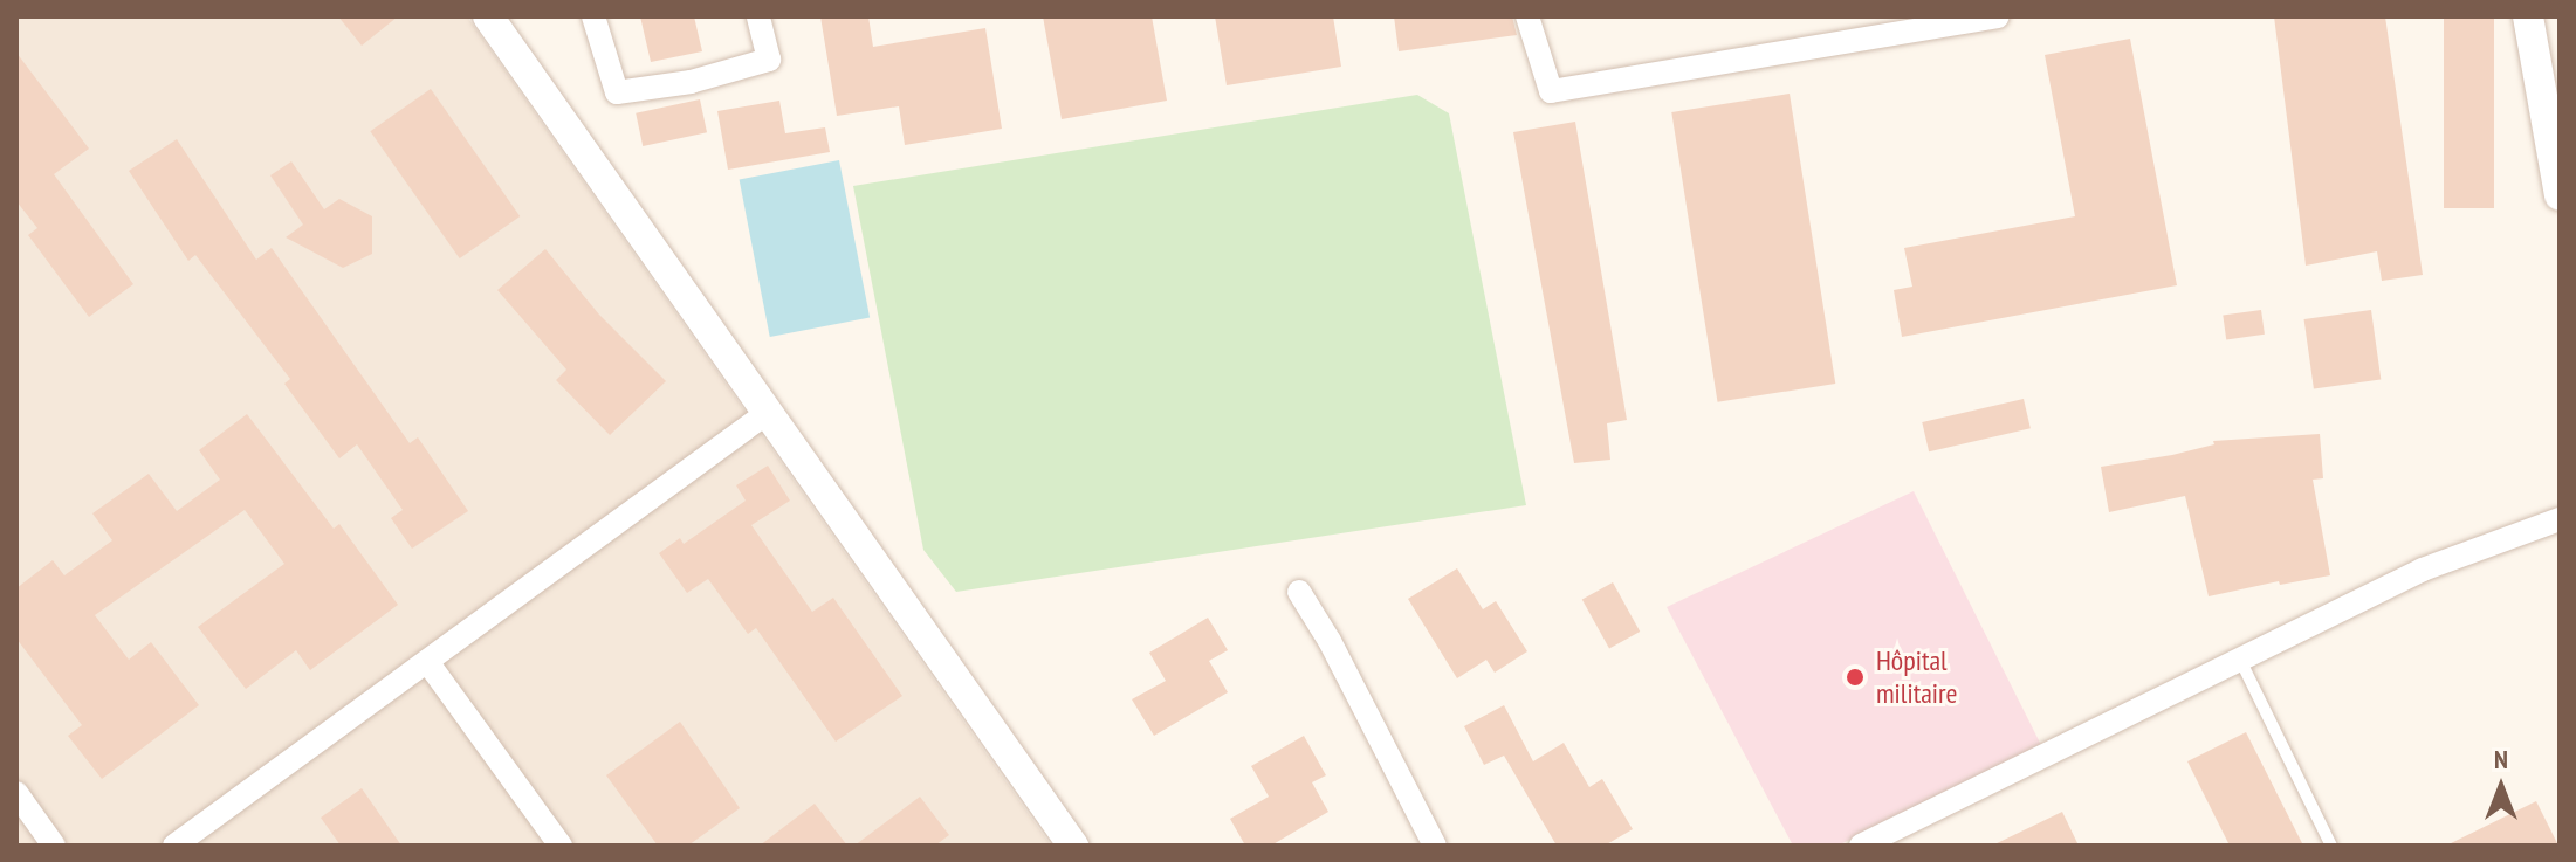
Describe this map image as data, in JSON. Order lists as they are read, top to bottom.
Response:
{
  "places": ["Hôpital militaire"],
  "north": "top"
}
